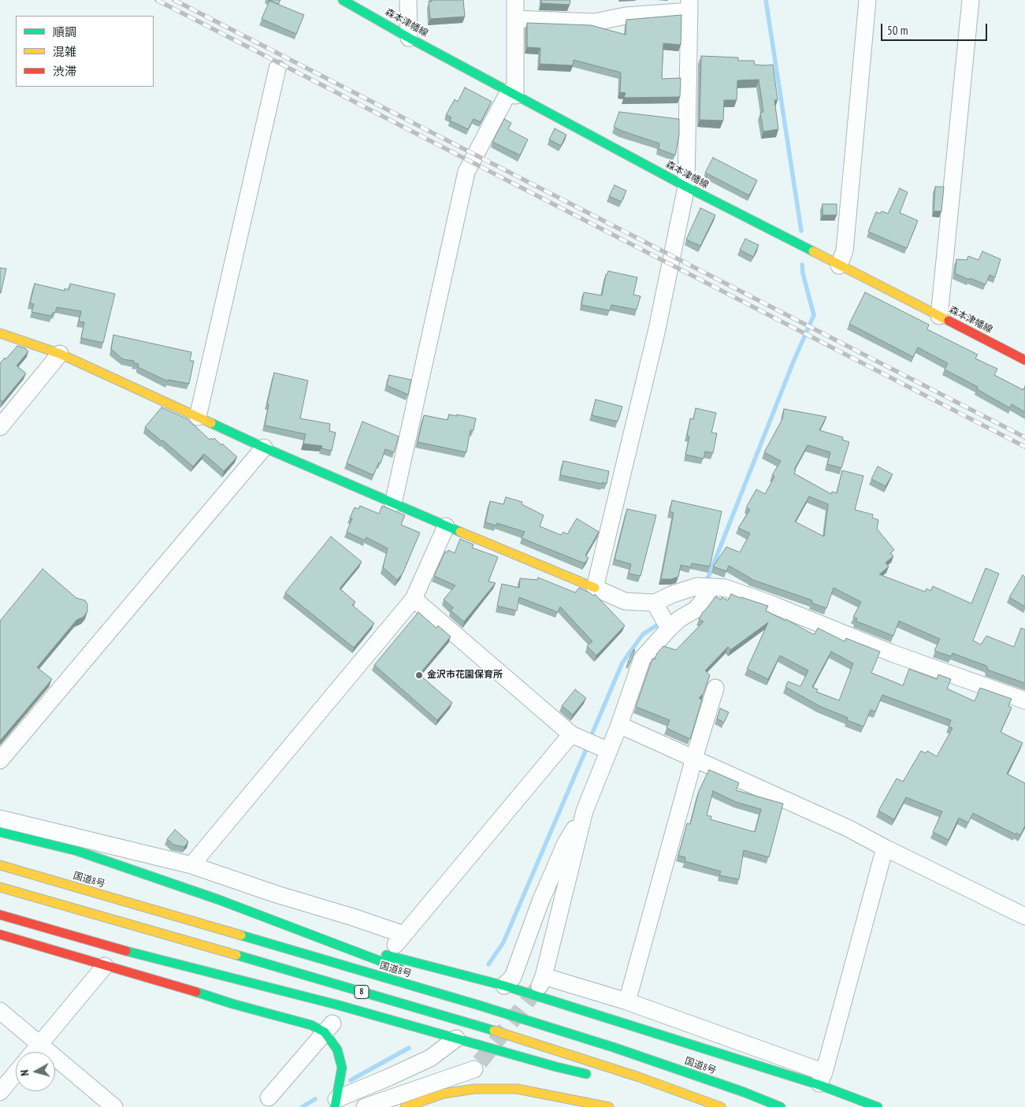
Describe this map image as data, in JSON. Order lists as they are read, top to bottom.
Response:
{
  "streets": {
    "main road": ["森本津幡線", "国道8号", "8"]
  },
  "places": ["金沢市花園保育所"],
  "legend": ["順調", "混雑", "渋滞"],
  "scale_bar": "50 m",
  "north": "left"
}
